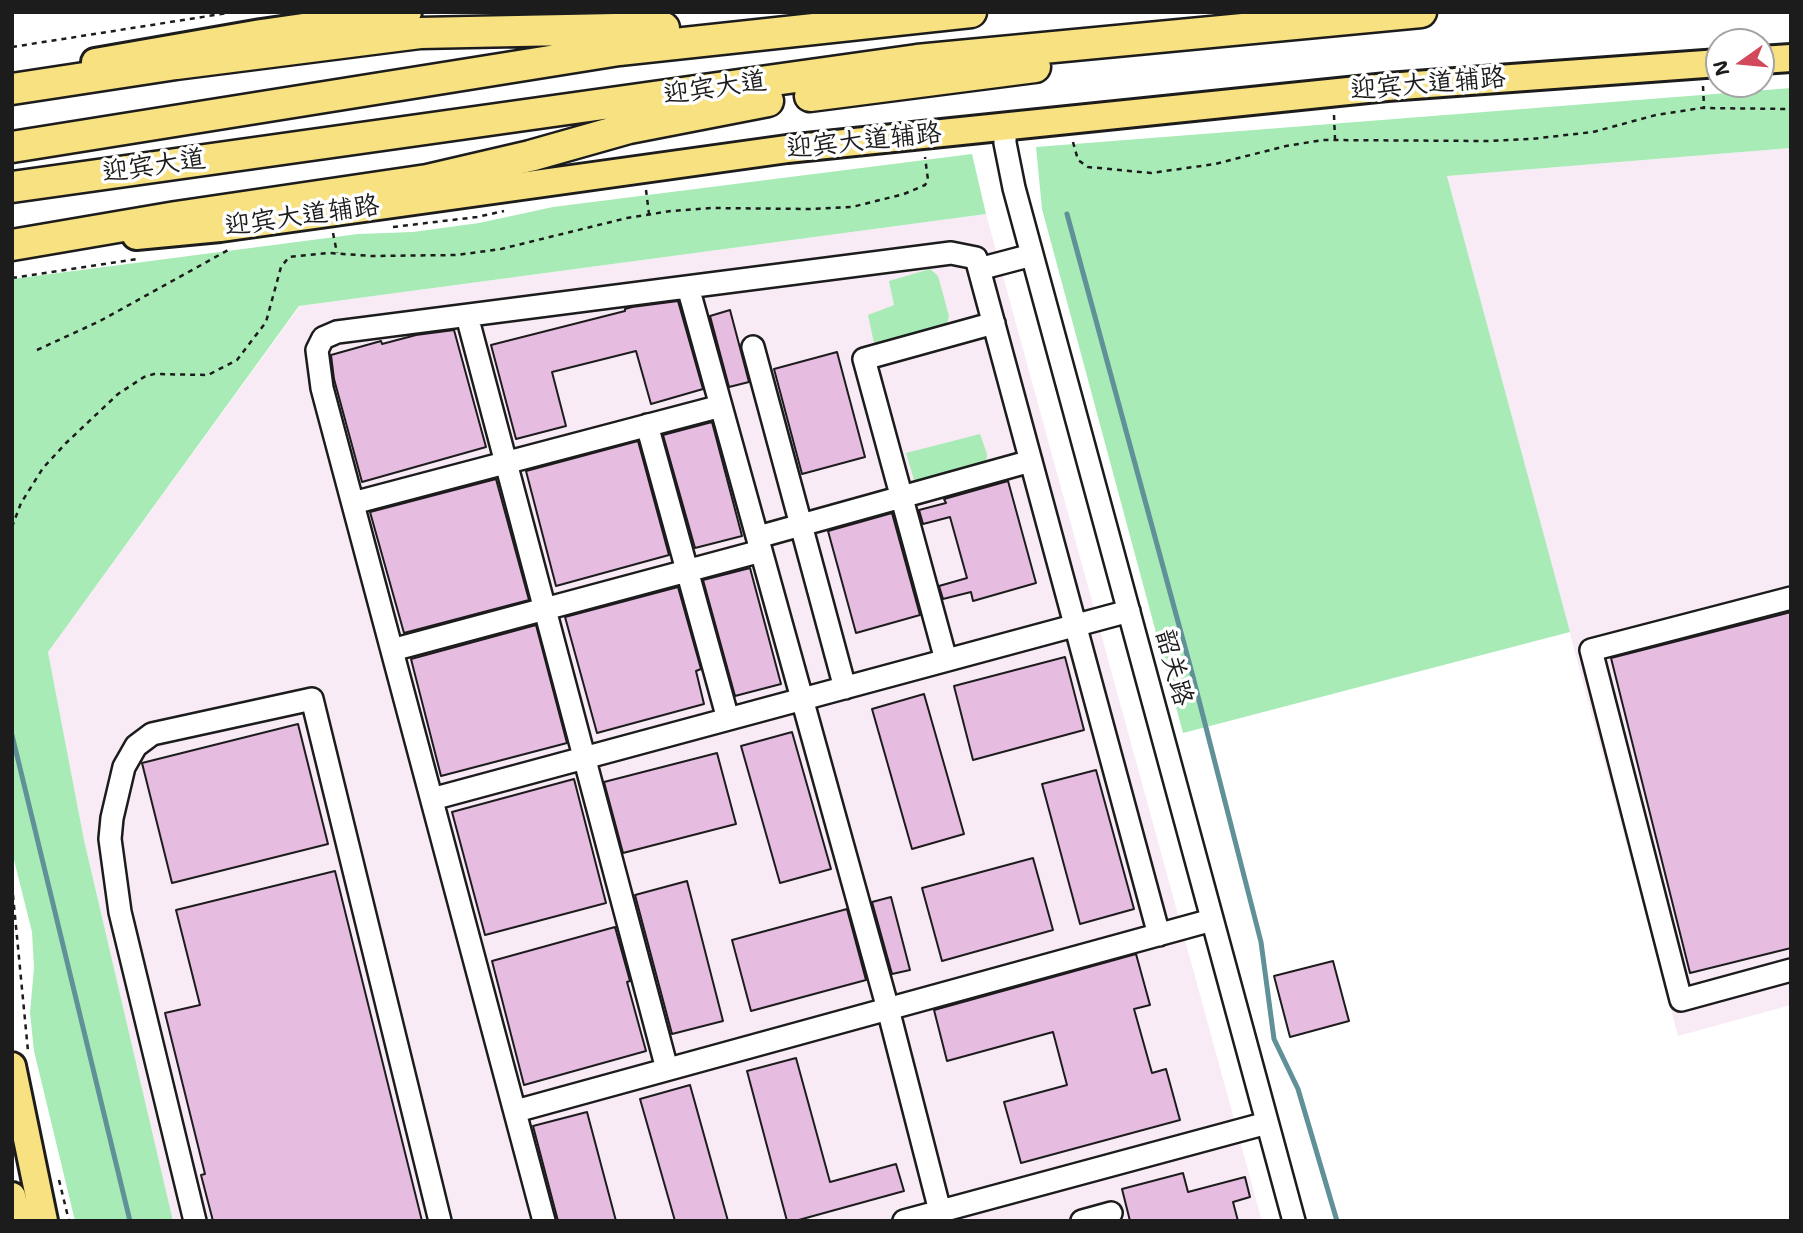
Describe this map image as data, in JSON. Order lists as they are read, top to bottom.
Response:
{
  "streets": {
    "highway": ["迎宾大道"],
    "main road": ["迎宾大道辅路"],
    "street": ["韶关路"]
  },
  "crossings": [
    ["迎宾大道辅路", "韶关路"]
  ],
  "north": "left"
}
